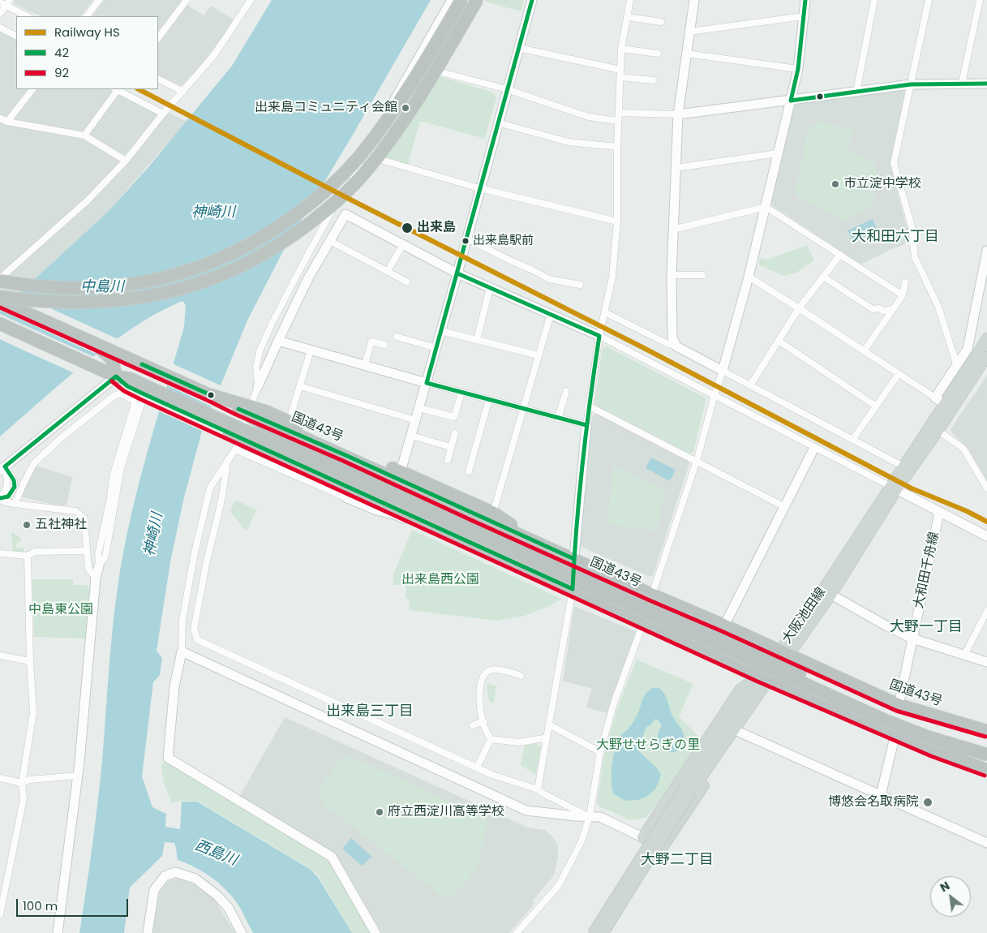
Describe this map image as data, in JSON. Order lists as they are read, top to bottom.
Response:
{
  "streets": {
    "highway": ["国道43号"],
    "main road": ["大阪池田線"],
    "street": ["大和田千舟線"]
  },
  "crossings": [
    ["国道43号", "大和田千舟線"],
    ["国道43号", "大阪池田線"]
  ],
  "districts": [
    "大和田六丁目",
    "大野一丁目",
    "出来島三丁目",
    "大野二丁目"
  ],
  "water": ["神崎川", "中島川", "西島川"],
  "parks": ["出来島西公園", "中島東公園", "大野せせらぎの里"],
  "places": [
    "出来島コミュニティ会館",
    "市立淀中学校",
    "出来島",
    "出来島駅前",
    "五社神社",
    "博悠会名取病院",
    "府立西淀川高等学校"
  ],
  "lines": ["transit line 42", "rail line HS", "transit line 92"],
  "legend": ["Railway HS", "42", "92"],
  "scale_bar": "100 m",
  "north": "top left"
}
